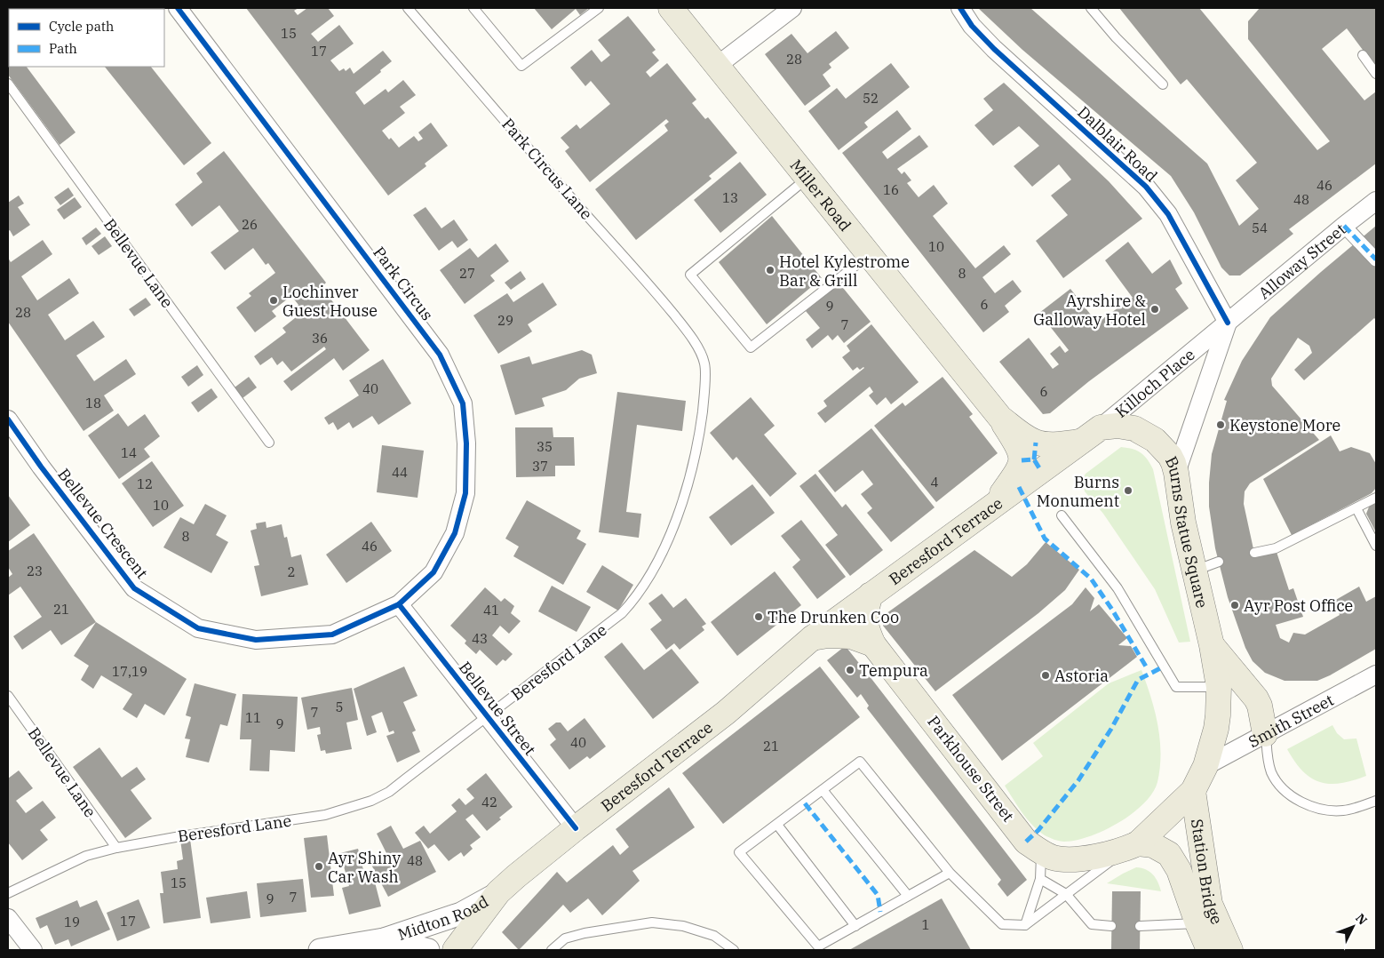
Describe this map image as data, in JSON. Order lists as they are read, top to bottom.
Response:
{
  "streets": {
    "main road": [
      "Miller Road",
      "Killoch Place",
      "Burns Statue Square",
      "Beresford Terrace",
      "Parkhouse Street",
      "Station Bridge"
    ],
    "street": [
      "Dalblair Road",
      "Alloway Street",
      "Park Circus",
      "Bellevue Crescent",
      "Bellevue Street",
      "Smith Street",
      "Midton Road"
    ],
    "lane": ["Park Circus Lane", "Bellevue Lane", "Beresford Lane"]
  },
  "crossings": [
    ["Dalblair Road", "Alloway Street"],
    ["Dalblair Road", "Killoch Place"],
    ["Park Circus Lane", "Beresford Lane"],
    ["Miller Road", "Killoch Place"],
    ["Miller Road", "Beresford Terrace"],
    ["Alloway Street", "Killoch Place"],
    ["Bellevue Lane", "Beresford Lane"],
    ["Park Circus", "Bellevue Crescent"],
    ["Park Circus", "Bellevue Street"],
    ["Killoch Place", "Burns Statue Square"],
    ["Killoch Place", "Beresford Terrace"],
    ["Bellevue Crescent", "Bellevue Street"],
    ["Burns Statue Square", "Smith Street"],
    ["Burns Statue Square", "Parkhouse Street"],
    ["Burns Statue Square", "Station Bridge"],
    ["Beresford Terrace", "Bellevue Street"],
    ["Beresford Terrace", "Parkhouse Street"],
    ["Beresford Terrace", "Midton Road"],
    ["Beresford Lane", "Bellevue Street"],
    ["Parkhouse Street", "Station Bridge"]
  ],
  "places": [
    "Hotel Kylestrome Bar & Grill",
    "Lochinver Guest House",
    "Ayrshire & Galloway Hotel",
    "Keystone More",
    "Burns Monument",
    "Ayr Post Office",
    "The Drunken Coo",
    "Tempura",
    "Astoria",
    "Ayr Shiny Car Wash"
  ],
  "house_numbers": [
    "15",
    "17",
    "28",
    "52",
    "46",
    "16",
    "13",
    "48",
    "26",
    "54",
    "10",
    "27",
    "8",
    "6",
    "9",
    "28",
    "29",
    "7",
    "36",
    "40",
    "6",
    "18",
    "35",
    "14",
    "37",
    "44",
    "4",
    "12",
    "10",
    "8",
    "46",
    "23",
    "2",
    "21",
    "41",
    "43",
    "17,19",
    "5",
    "7",
    "11",
    "9",
    "40",
    "21",
    "42",
    "48",
    "15",
    "7",
    "9",
    "17",
    "19",
    "1"
  ],
  "legend": ["Cycle path", "Path"],
  "north": "top right"
}
